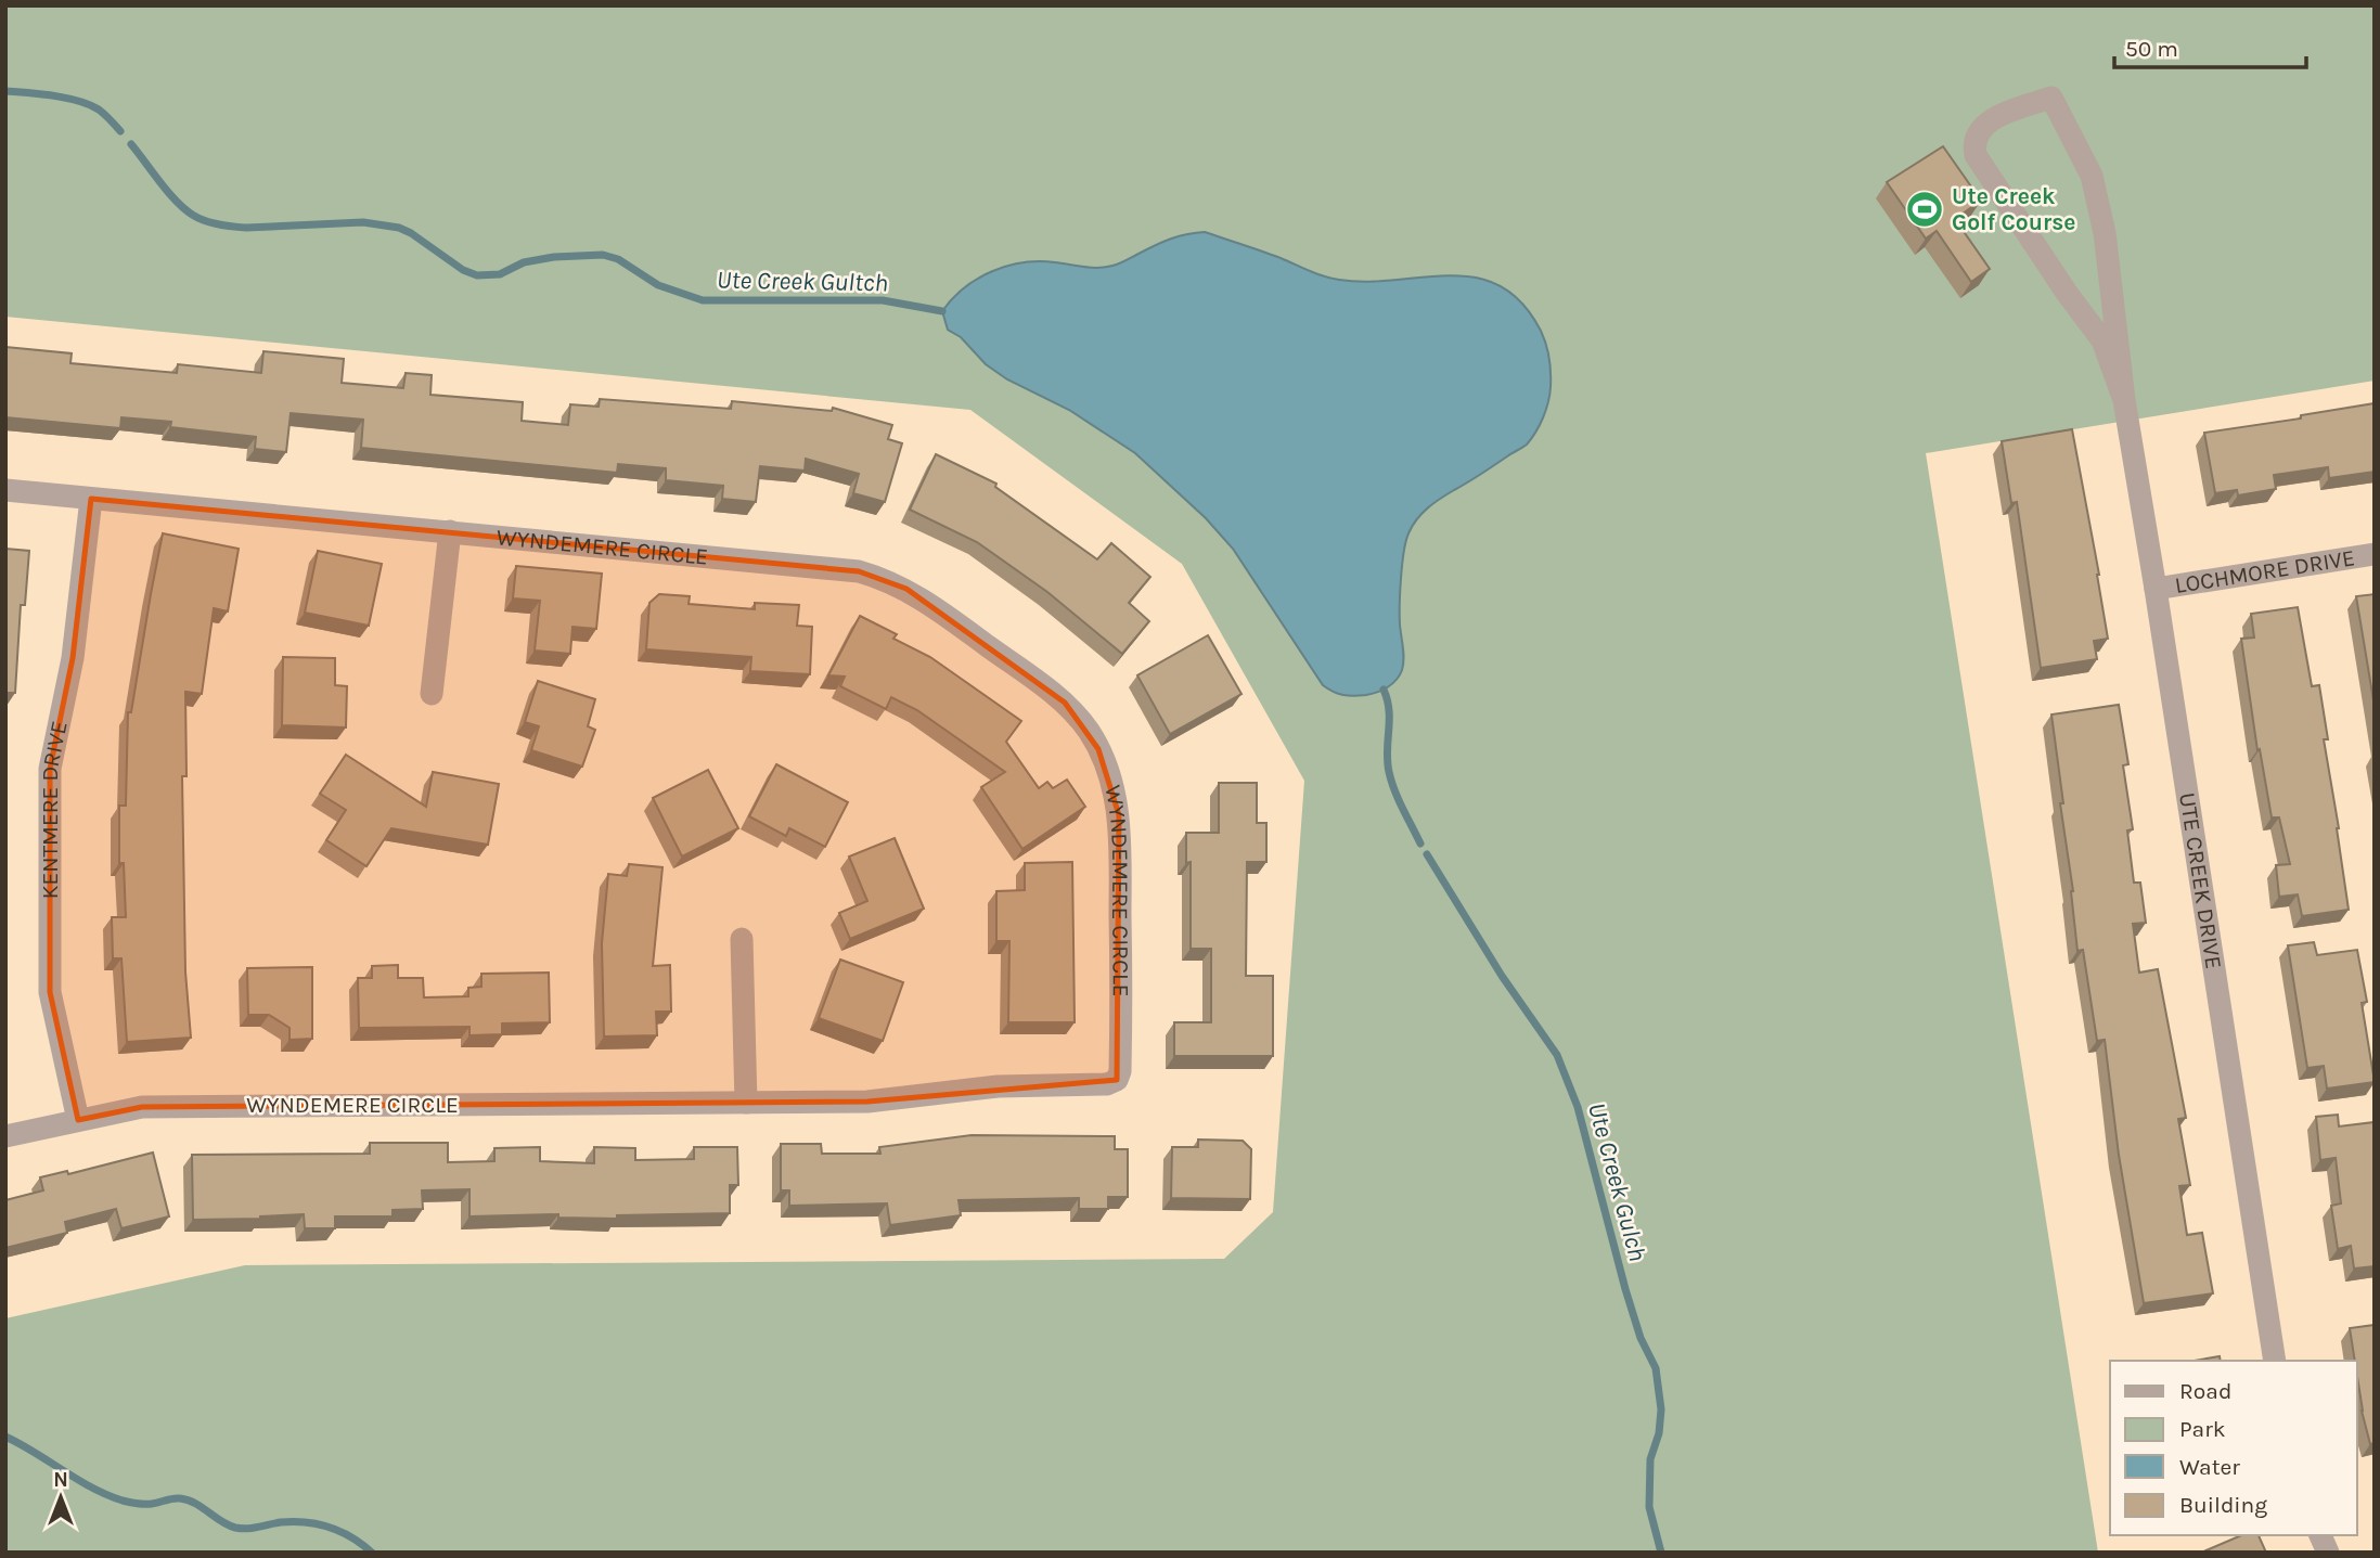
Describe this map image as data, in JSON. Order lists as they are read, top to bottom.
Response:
{
  "streets": {
    "street": [
      "WYNDEMERE CIRCLE",
      "LOCHMORE DRIVE",
      "KENTMERE DRIVE",
      "UTE CREEK DRIVE"
    ]
  },
  "crossings": [
    ["WYNDEMERE CIRCLE", "KENTMERE DRIVE"],
    ["LOCHMORE DRIVE", "UTE CREEK DRIVE"]
  ],
  "water": ["Ute Creek Gultch", "Ute Creek Gulch"],
  "places": {
    "sports": ["Ute Creek Golf Course"]
  },
  "legend": [
    "Road",
    "Park",
    "Water",
    "Building"
  ],
  "scale_bar": "50 m",
  "north": "top"
}
